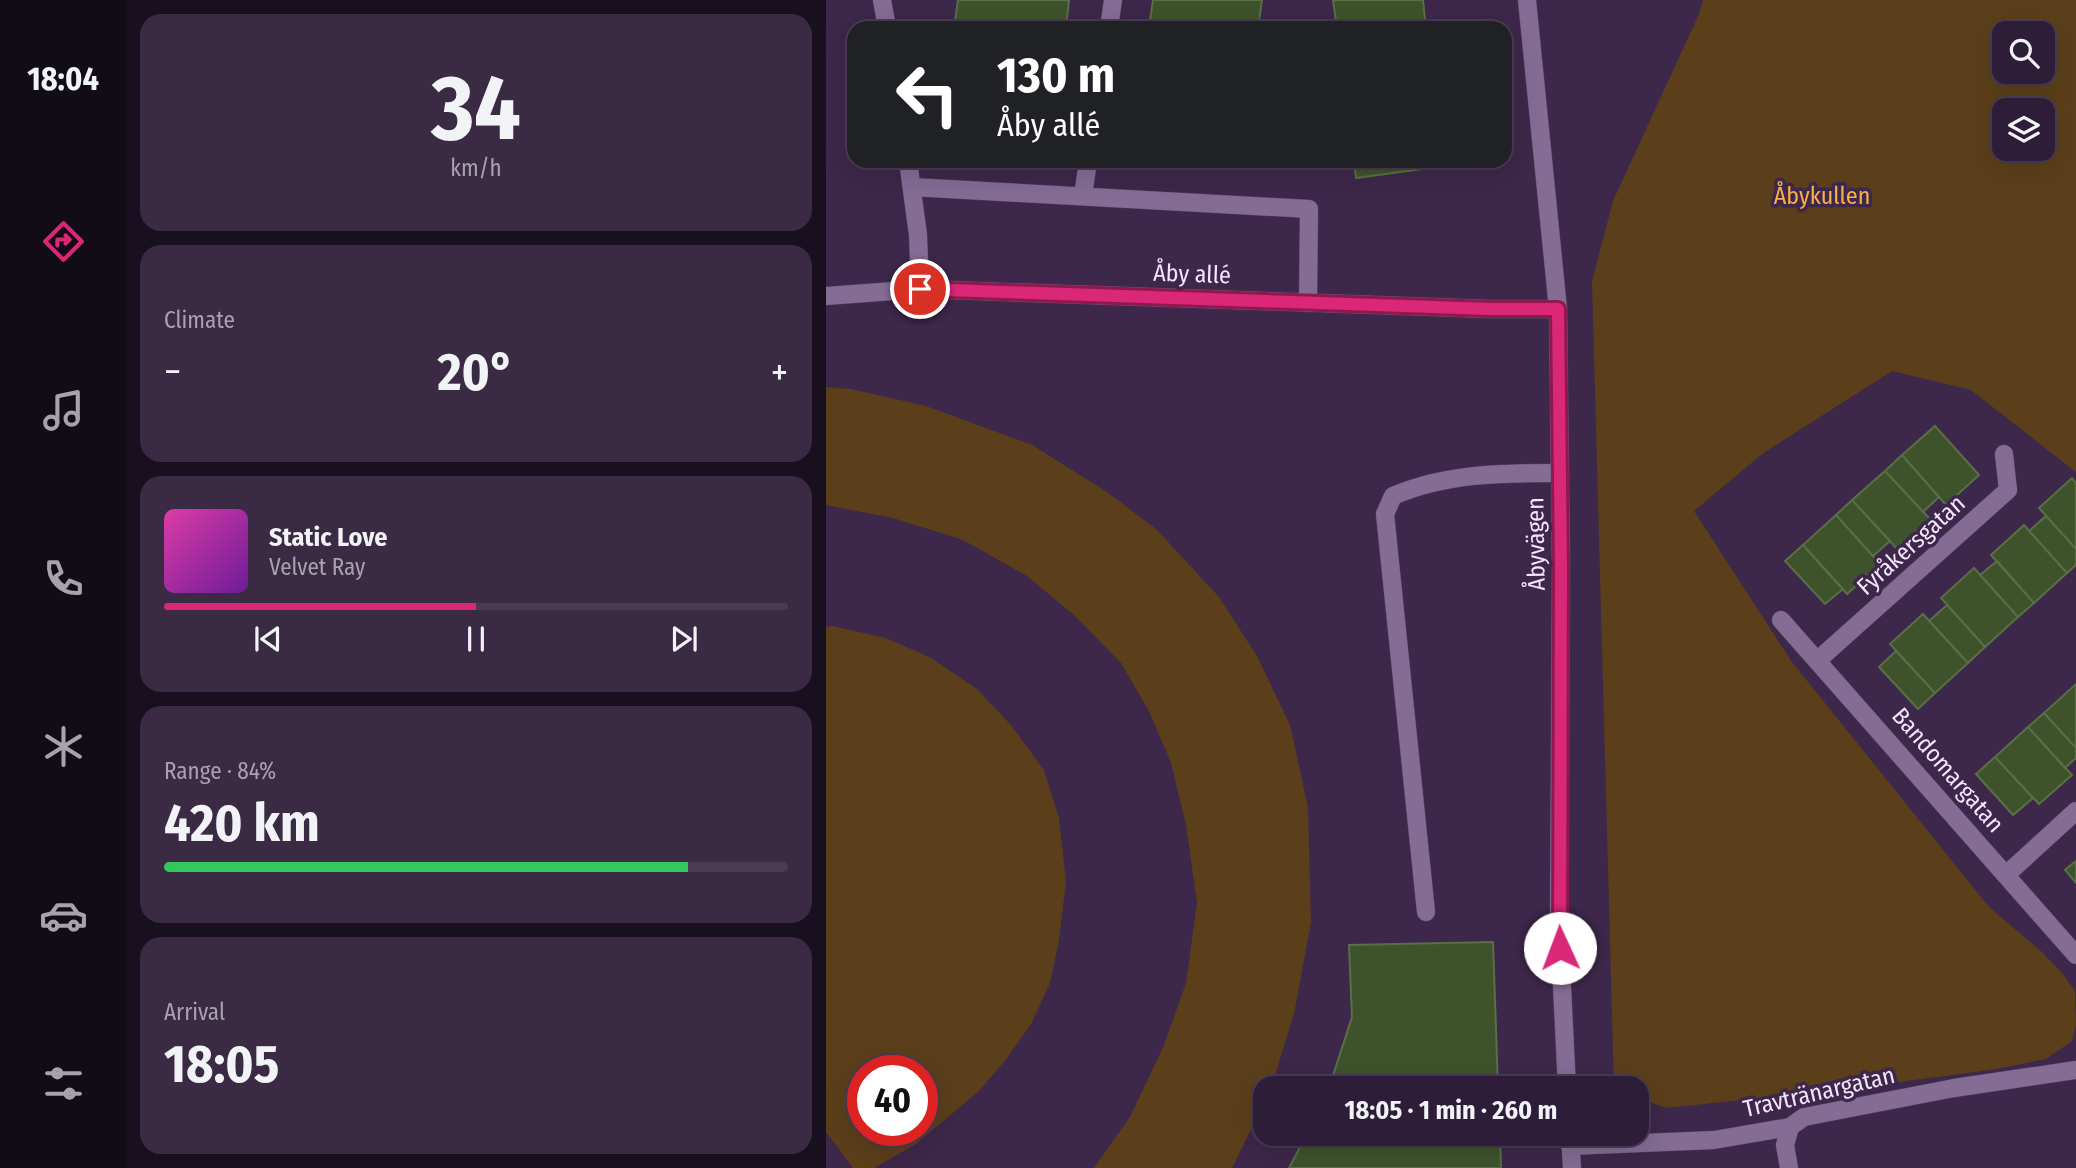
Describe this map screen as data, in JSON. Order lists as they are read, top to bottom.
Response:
{
  "streets": {
    "street": [
      "Åby allé",
      "Åbyvägen",
      "Fyråkersgatan",
      "Bandomargatan",
      "Travtränargatan"
    ]
  },
  "crossings": [
    ["Åby allé", "Åbyvägen"],
    ["Fyråkersgatan", "Bandomargatan"]
  ],
  "parks": ["Åbykullen"],
  "page": {
    "tabs": "18:04",
    "tile": [
      ["34", "km/h"],
      "Climate",
      ["Range · 84%", "420 km"],
      ["Arrival", "18:05"]
    ],
    "turn": ["130 m", "Åby allé"],
    "heat": ["−", "20°", "+"],
    "song": ["Static Love", "Velvet Ray"],
    "limit": "40",
    "trip": "18:05 · 1 min · 260 m"
  }
}
